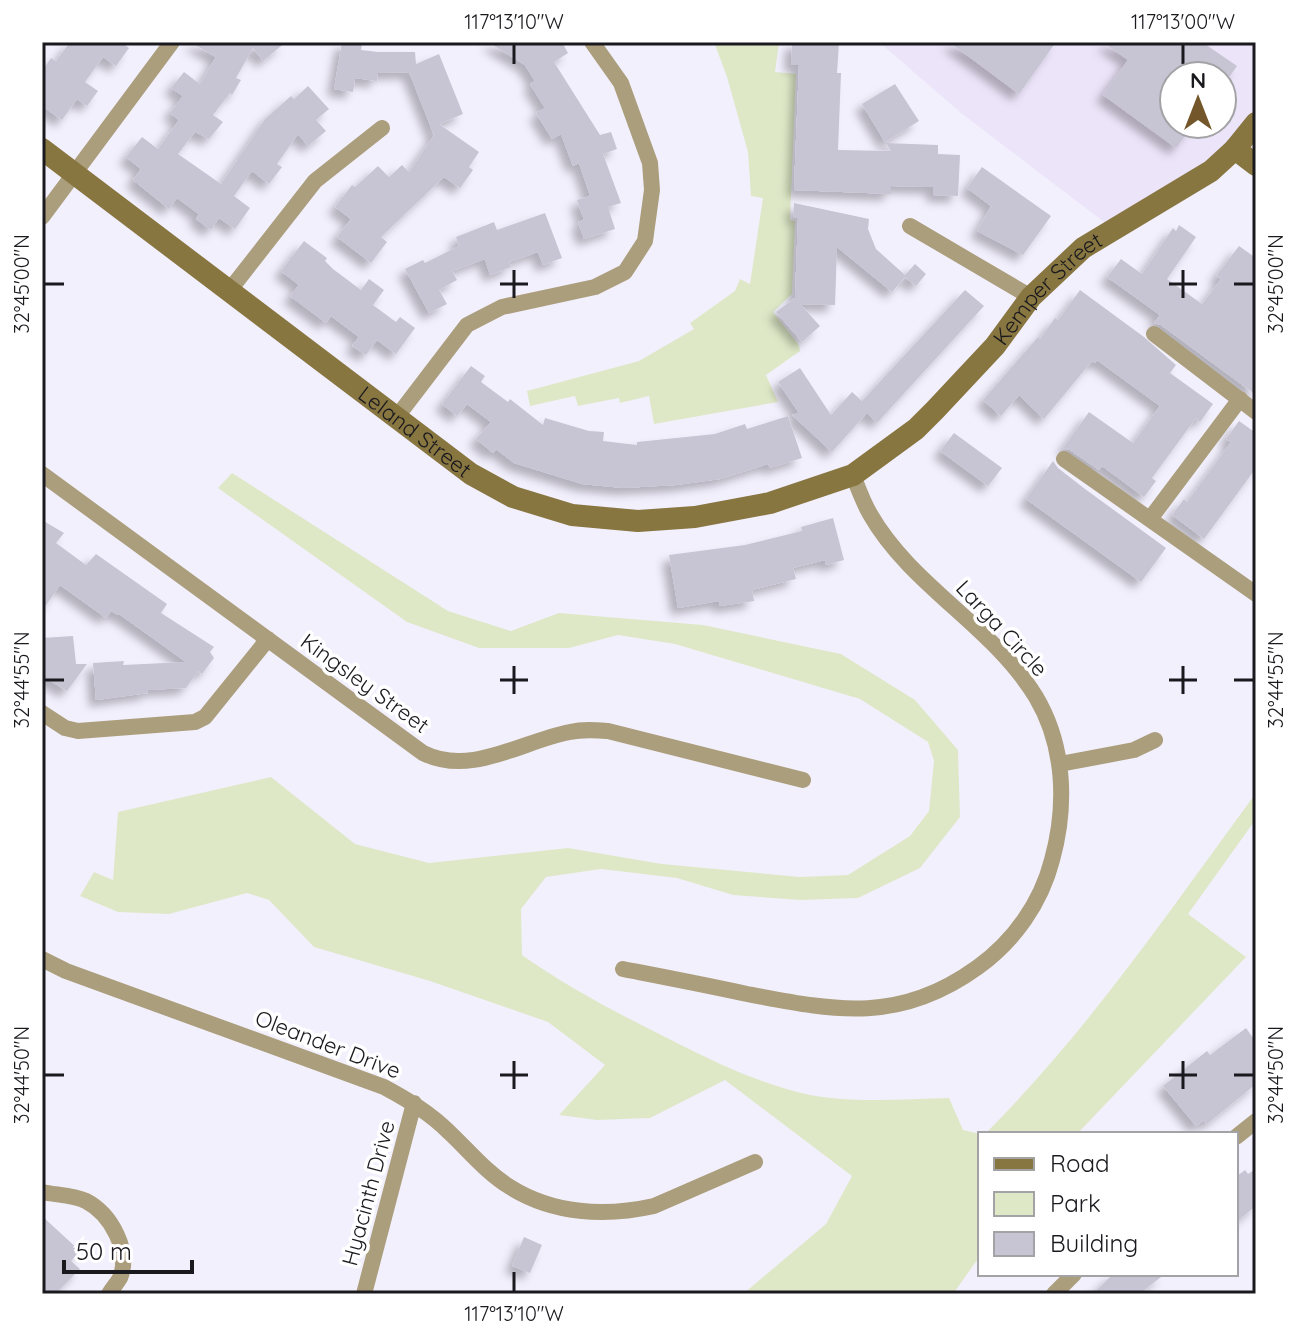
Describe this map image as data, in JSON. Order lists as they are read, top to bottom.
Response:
{
  "streets": {
    "street": [
      "Kemper Street",
      "Leland Street",
      "Larga Circle",
      "Kingsley Street",
      "Oleander Drive",
      "Hyacinth Drive"
    ]
  },
  "crossings": [
    ["Kemper Street", "Leland Street"],
    ["Kemper Street", "Larga Circle"],
    ["Leland Street", "Larga Circle"],
    ["Oleander Drive", "Hyacinth Drive"]
  ],
  "legend": ["Road", "Park", "Building"],
  "scale_bar": "50 m",
  "north": "top",
  "coordinates": [
    "117°13'10\"W",
    "117°13'00\"W",
    "32°45'00\"N",
    "32°44'55\"N",
    "32°44'50\"N"
  ]
}
